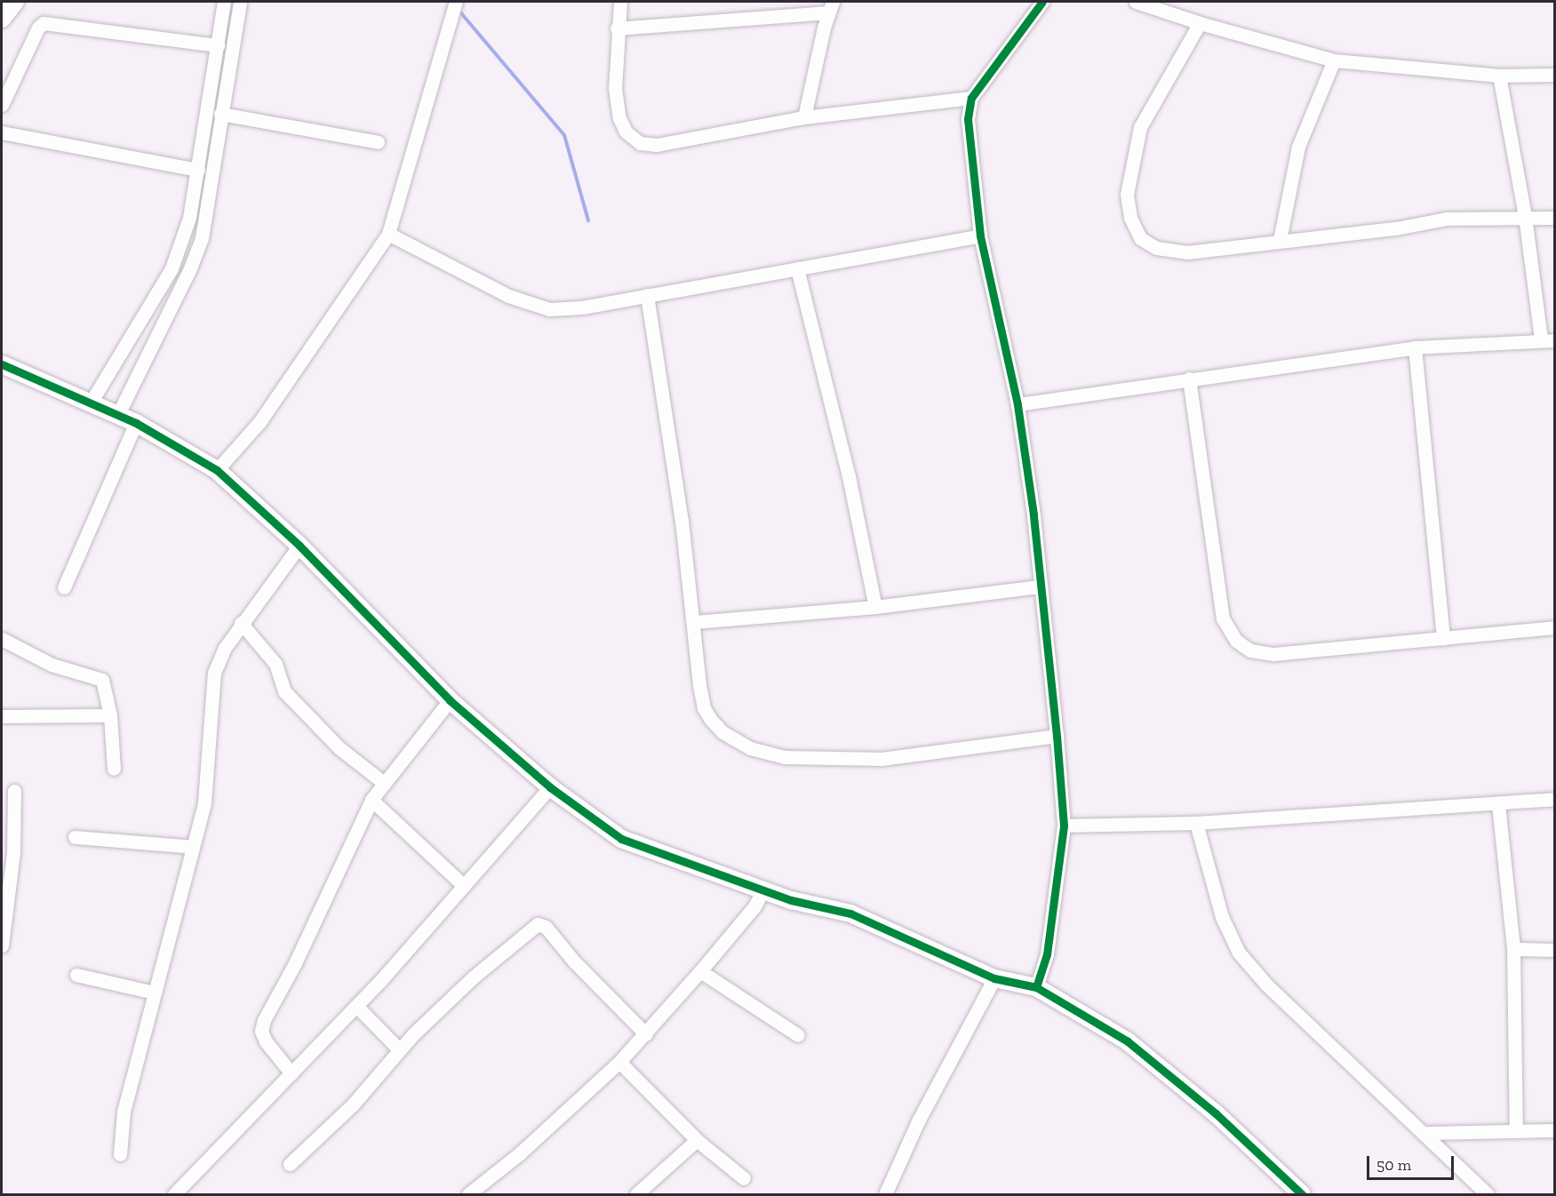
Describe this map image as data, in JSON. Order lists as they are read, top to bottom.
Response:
{
  "scale_bar": "50 m"
}
